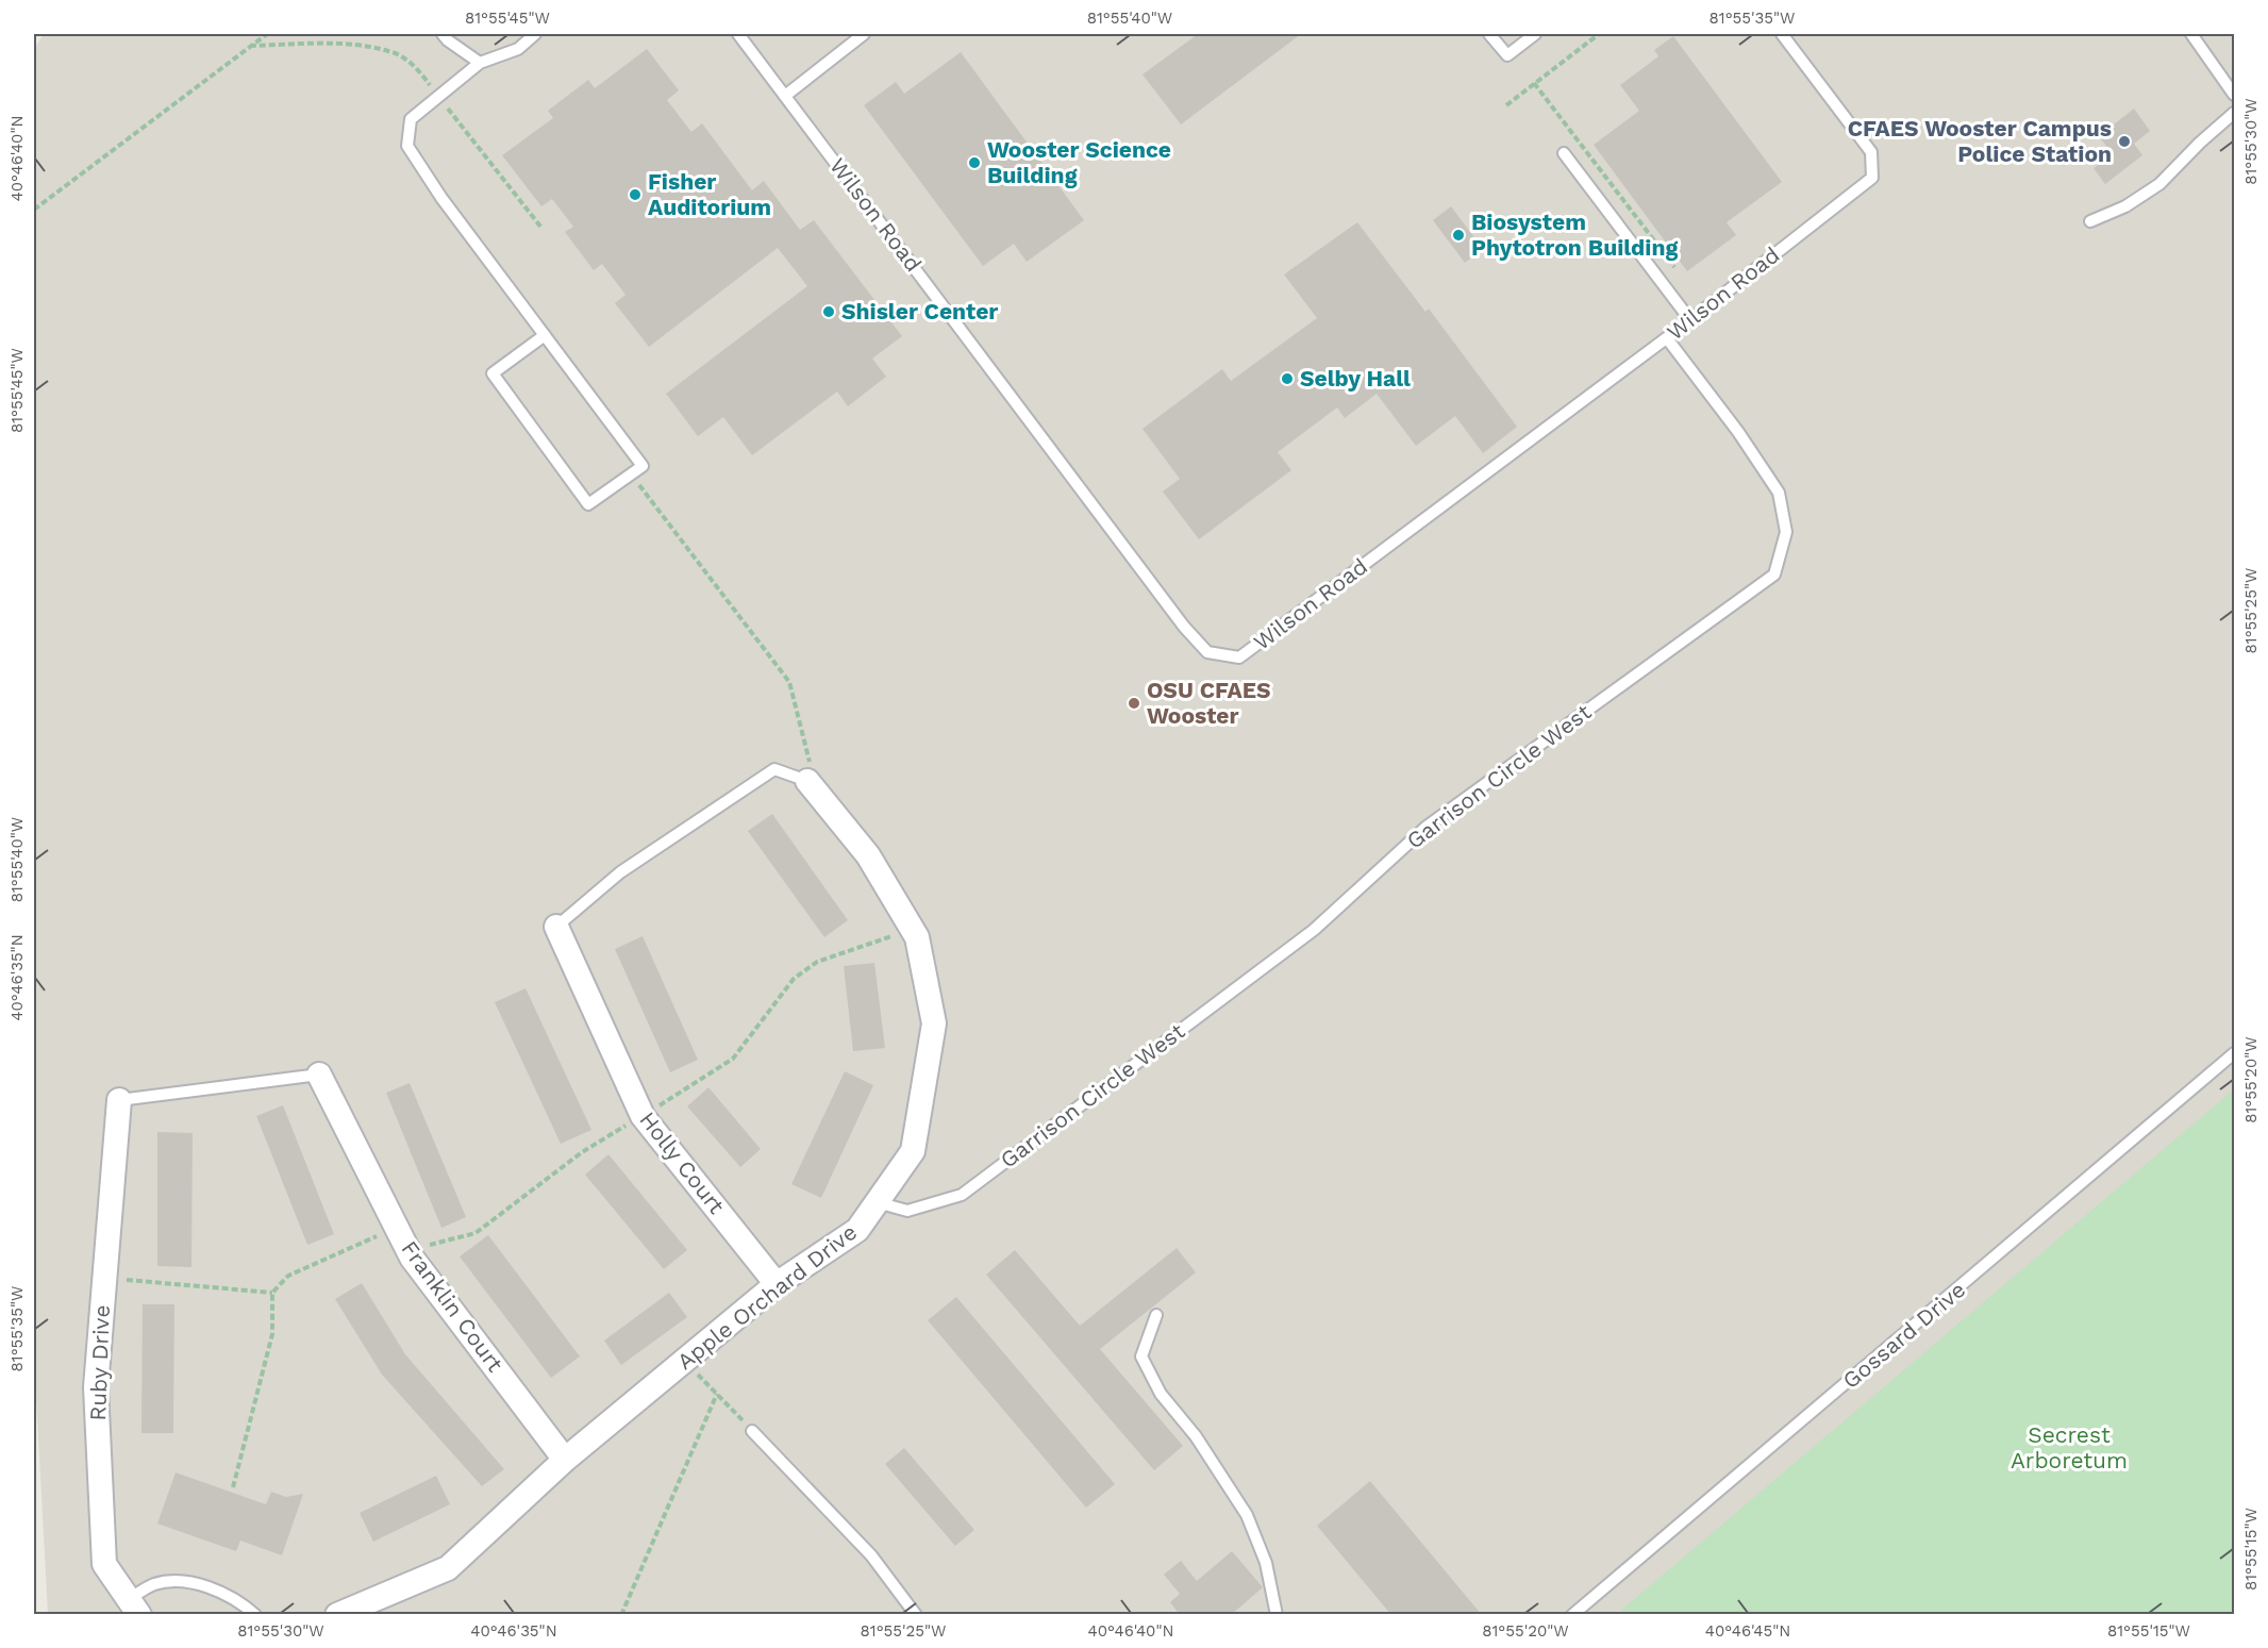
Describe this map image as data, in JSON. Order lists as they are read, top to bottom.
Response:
{
  "streets": {
    "street": [
      "Holly Court",
      "Apple Orchard Drive",
      "Franklin Court",
      "Ruby Drive"
    ],
    "lane": ["Wilson Road", "Garrison Circle West", "Gossard Drive"]
  },
  "crossings": [
    ["Wilson Road", "Garrison Circle West"],
    ["Garrison Circle West", "Apple Orchard Drive"],
    ["Holly Court", "Apple Orchard Drive"],
    ["Apple Orchard Drive", "Franklin Court"]
  ],
  "parks": ["Secrest Arboretum"],
  "places": [
    "CFAES Wooster Campus Police Station",
    "Wooster Science Building",
    "Fisher Auditorium",
    "Biosystem Phytotron Building",
    "Shisler Center",
    "Selby Hall",
    "OSU CFAES Wooster"
  ],
  "coordinates": [
    "81°55'45\"W",
    "81°55'40\"W",
    "81°55'35\"W",
    "81°55'30\"W",
    "40°46'40\"N",
    "81°55'25\"W",
    "40°46'35\"N",
    "81°55'20\"W",
    "81°55'15\"W",
    "40°46'45\"N"
  ]
}
